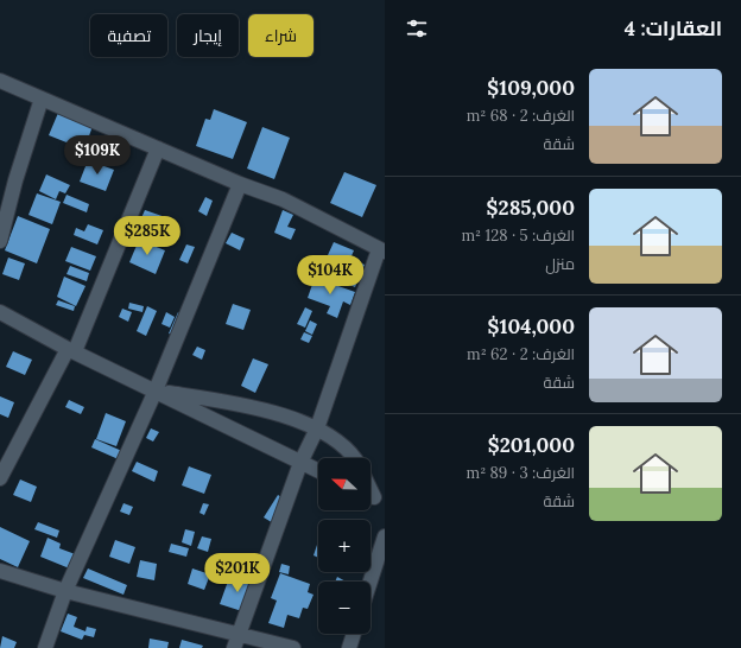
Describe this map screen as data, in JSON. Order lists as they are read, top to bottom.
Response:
{
  "north": "left",
  "page": {
    "heading": "العقارات: 4",
    "chip": ["شراء", "إيجار", "تصفية"],
    "list": [
      {
        "name": "$109,000",
        "note": "الغرف: 2 · 68 m² · شقة"
      },
      {
        "name": "$285,000",
        "note": "الغرف: 5 · 128 m² · منزل"
      },
      {
        "name": "$104,000",
        "note": "الغرف: 2 · 62 m² · شقة"
      },
      {
        "name": "$201,000",
        "note": "الغرف: 3 · 89 m² · شقة"
      }
    ],
    "price": [
      "$109K",
      "$285K",
      "$104K",
      "$201K"
    ],
    "map_buttons": ["+", "−"]
  }
}
